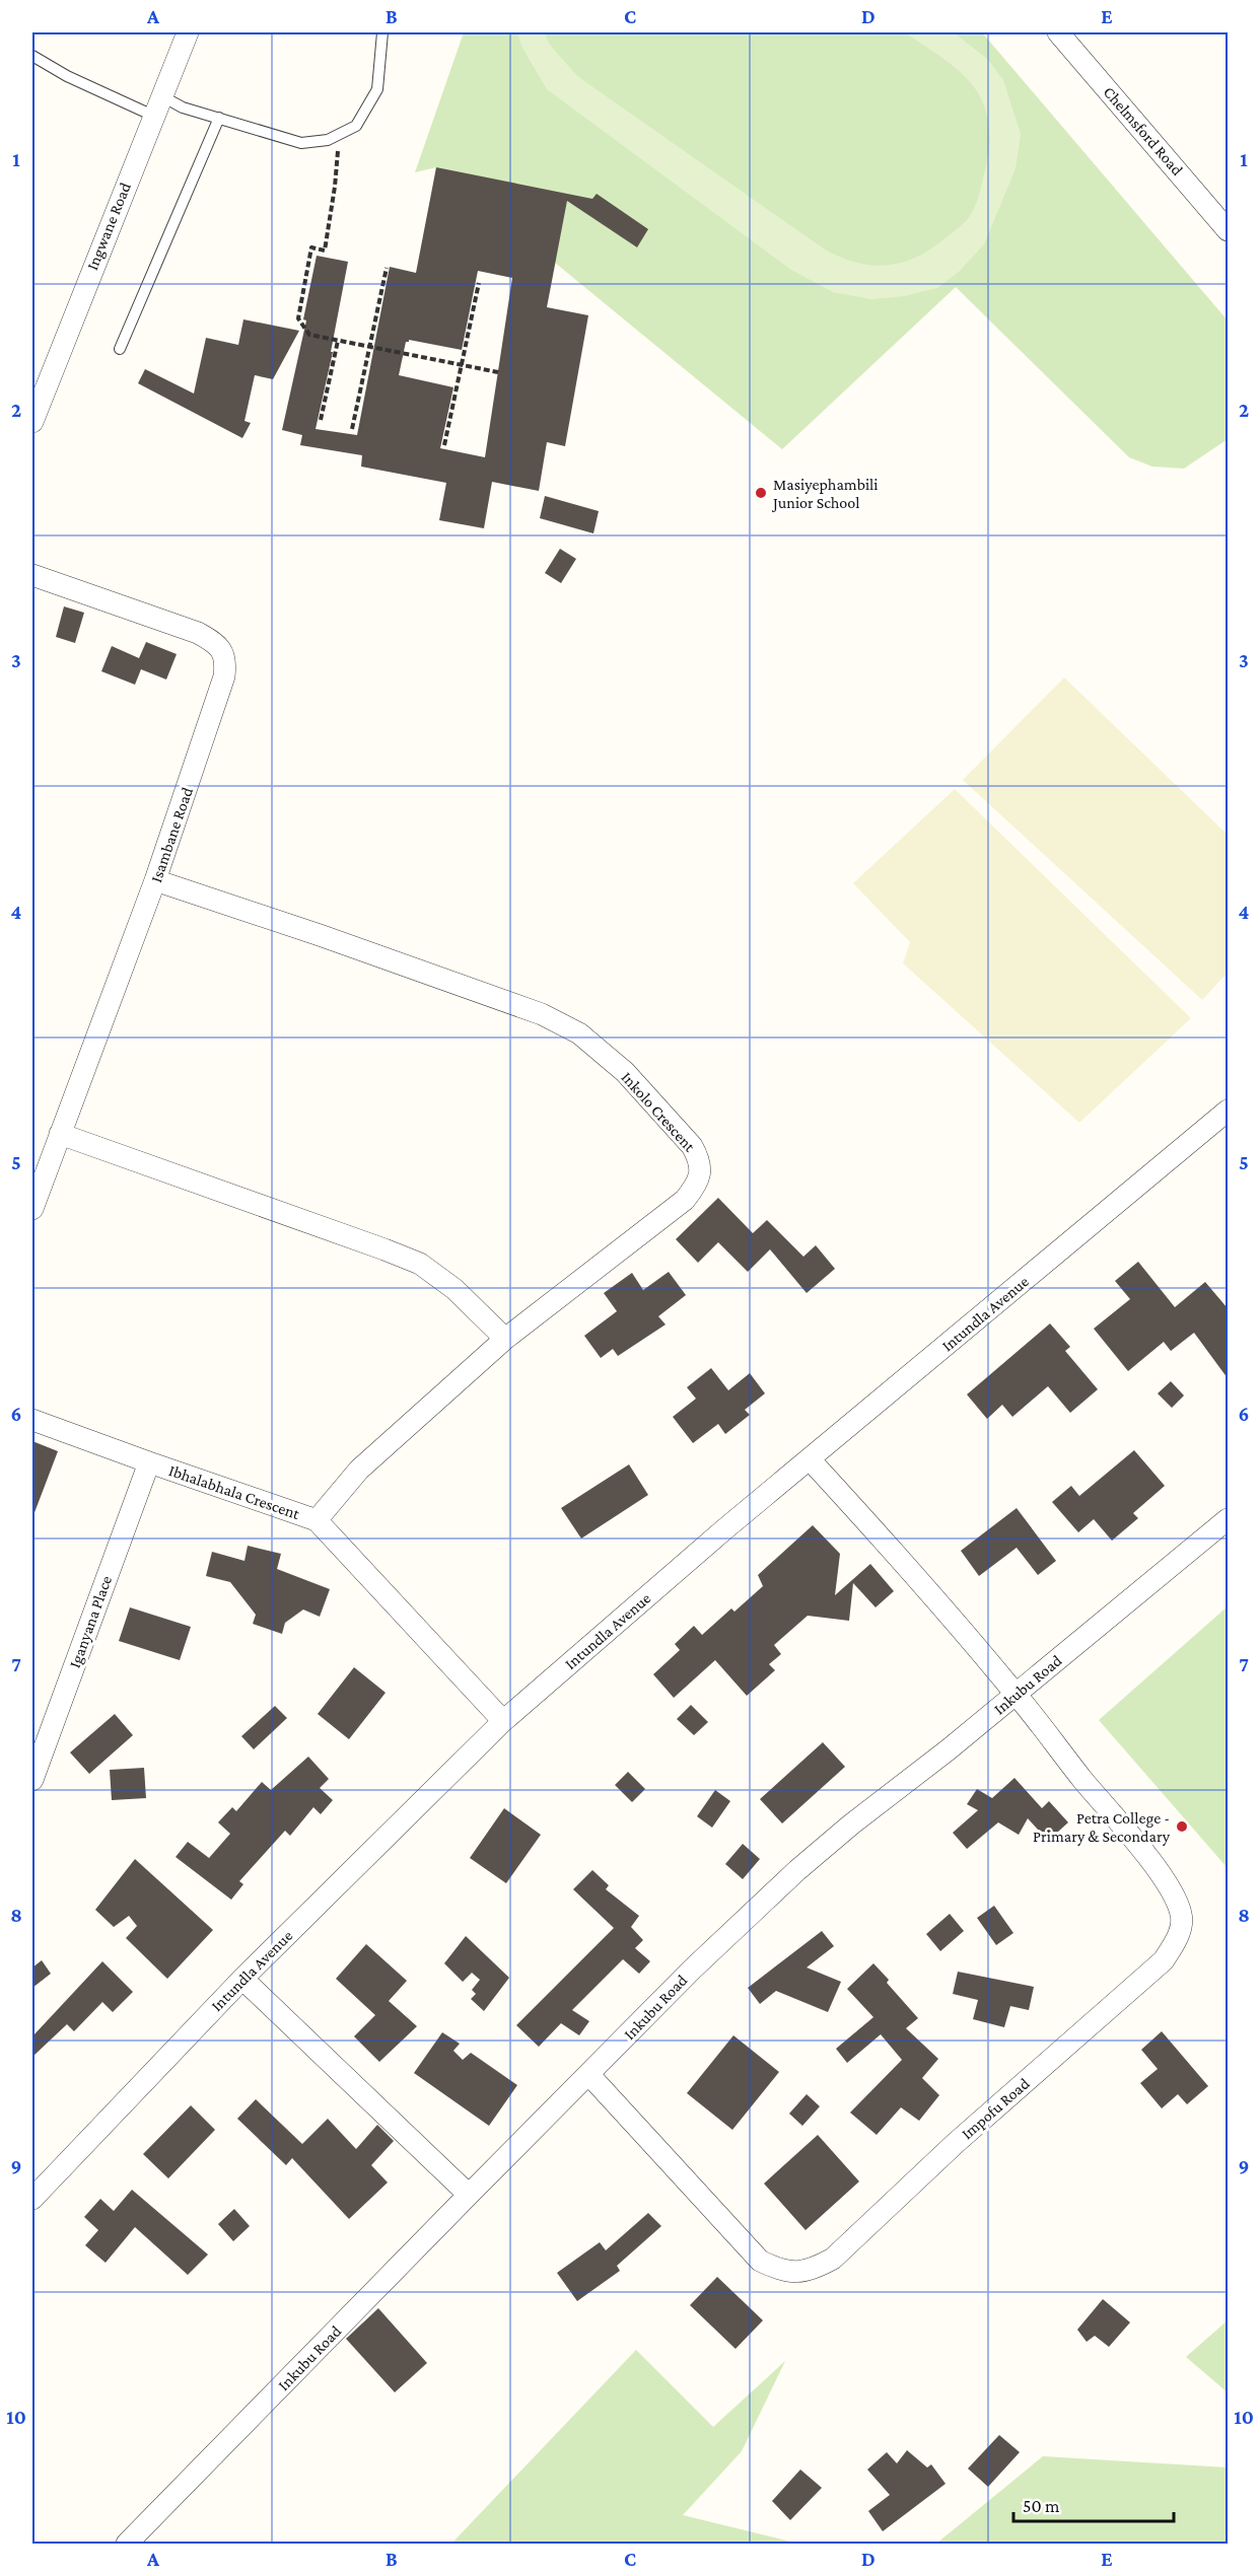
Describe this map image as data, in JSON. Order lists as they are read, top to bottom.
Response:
{
  "streets": {
    "street": [
      "Chelmsford Road",
      "Ingwane Road",
      "Isambane Road",
      "Inkolo Crescent",
      "Intundla Avenue",
      "Ibhalabhala Crescent",
      "Iganyana Place",
      "Inkubu Road",
      "Impofu Road"
    ]
  },
  "crossings": [
    ["Isambane Road", "Inkolo Crescent"],
    ["Inkolo Crescent", "Ibhalabhala Crescent"],
    ["Intundla Avenue", "Ibhalabhala Crescent"],
    ["Ibhalabhala Crescent", "Iganyana Place"],
    ["Inkubu Road", "Impofu Road"]
  ],
  "places": ["Masiyephambili Junior School", "Petra College - Primary & Secondary"],
  "scale_bar": "50 m",
  "grid": {
    "columns": [
      "A",
      "B",
      "C",
      "D",
      "E"
    ],
    "rows": [
      "1",
      "2",
      "3",
      "4",
      "5",
      "6",
      "7",
      "8",
      "9",
      "10"
    ]
  }
}
